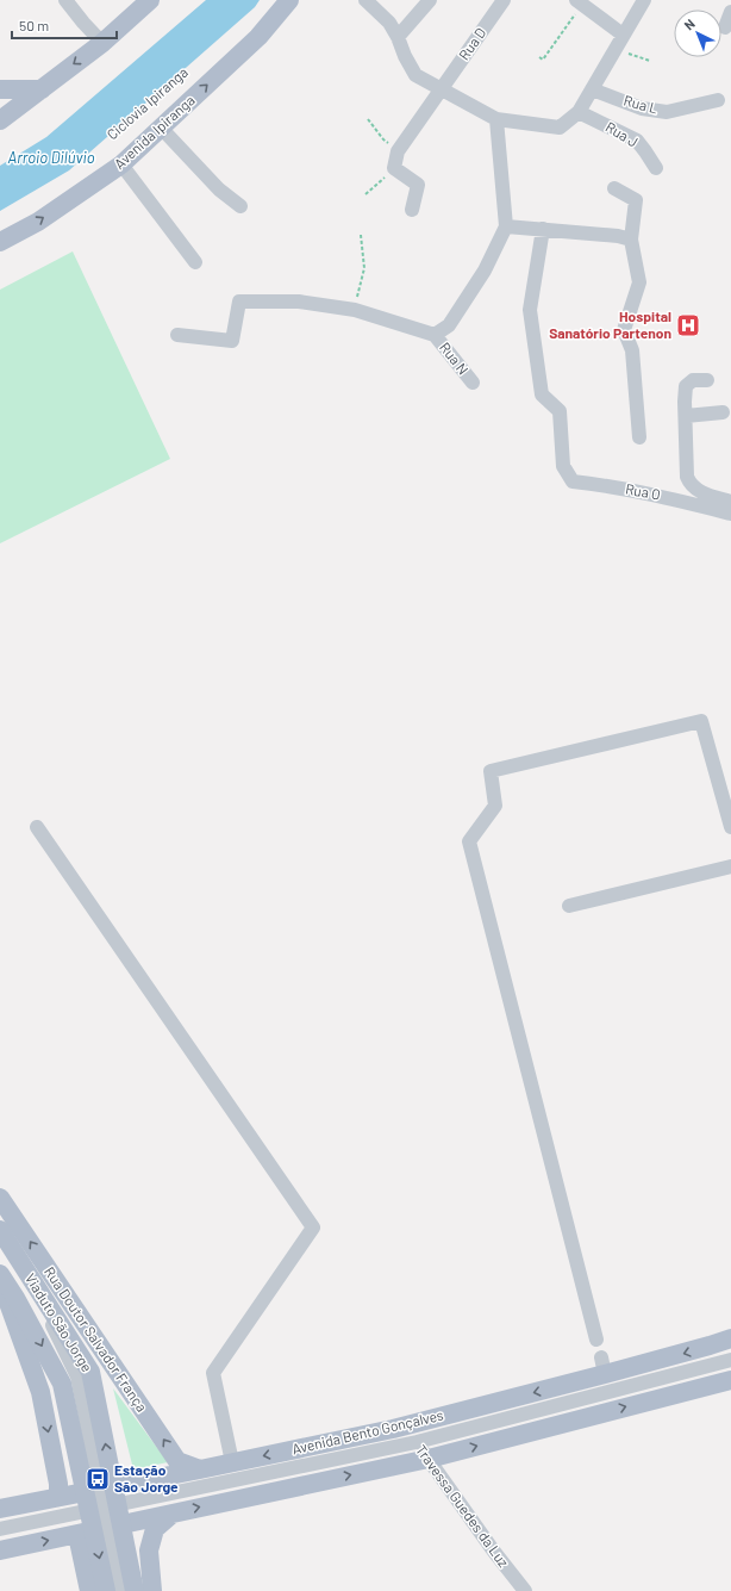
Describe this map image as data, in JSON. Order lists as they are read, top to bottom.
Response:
{
  "streets": {
    "main road": [
      "Avenida Ipiranga",
      "Viaduto São Jorge",
      "Rua Doutor Salvador França",
      "Avenida Bento Gonçalves"
    ],
    "street": [
      "Rua D",
      "Rua L",
      "Rua J",
      "Rua N",
      "Rua O",
      "Travessa Guedes da Luz"
    ]
  },
  "crossings": [
    ["Rua Doutor Salvador França", "Avenida Bento Gonçalves"],
    ["Avenida Bento Gonçalves", "Travessa Guedes da Luz"]
  ],
  "water": ["Arroio Dilúvio"],
  "places": {
    "hospital": ["Hospital Sanatório Partenon"],
    "bus stop": ["Estação São Jorge"]
  },
  "scale_bar": "50 m",
  "north": "top left"
}
